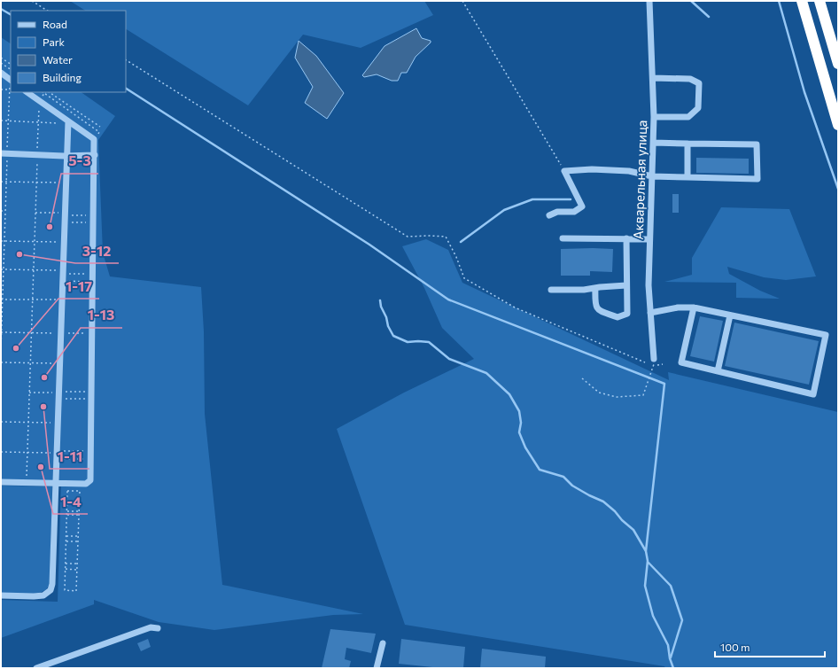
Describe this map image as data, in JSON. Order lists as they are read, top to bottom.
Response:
{
  "streets": {
    "street": ["Акварельная улица"]
  },
  "places": [
    "5-3",
    "3-12",
    "1-17",
    "1-13",
    "1-11",
    "1-4"
  ],
  "legend": [
    "Road",
    "Park",
    "Water",
    "Building"
  ],
  "scale_bar": "100 m"
}
